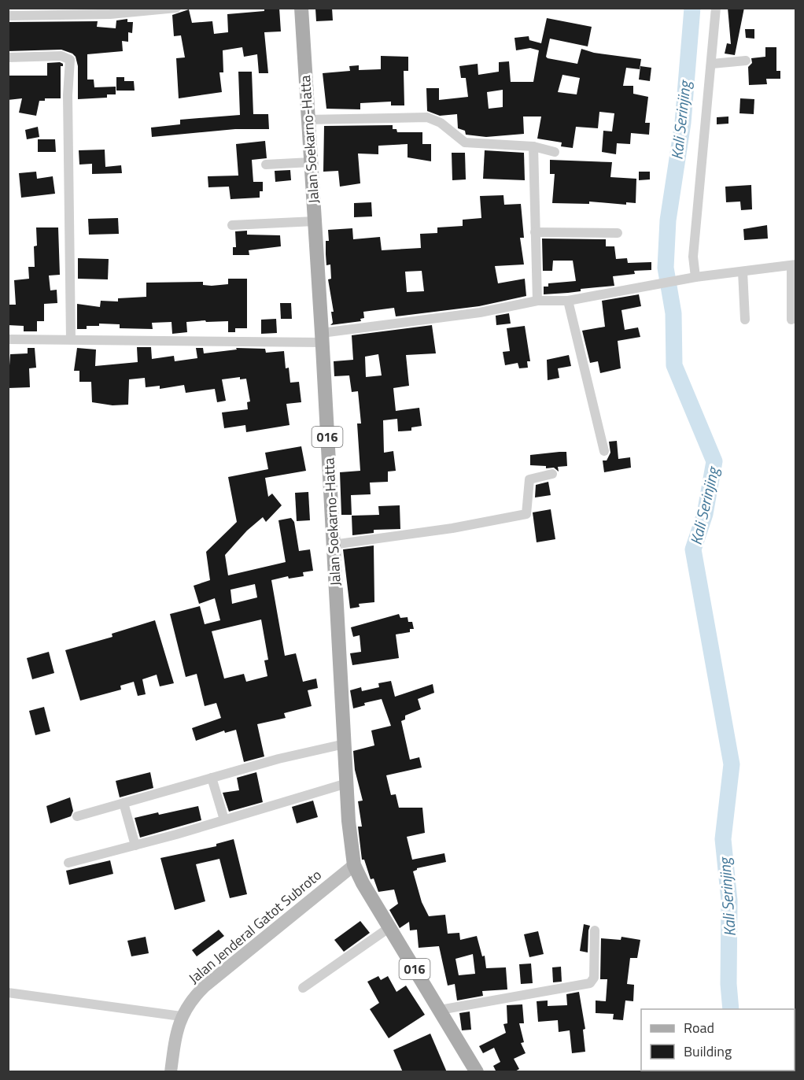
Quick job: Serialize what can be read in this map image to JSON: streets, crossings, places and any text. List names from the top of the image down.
{
  "streets": {
    "main road": ["Jalan Soekarno-Hatta", "016", "Jalan Jenderal Gatot Subroto"]
  },
  "crossings": [
    ["Jalan Soekarno-Hatta", "016"],
    ["Jalan Soekarno-Hatta", "Jalan Jenderal Gatot Subroto"],
    ["016", "Jalan Jenderal Gatot Subroto"]
  ],
  "water": ["Kali Serinjing"],
  "legend": ["Road", "Building"]
}
